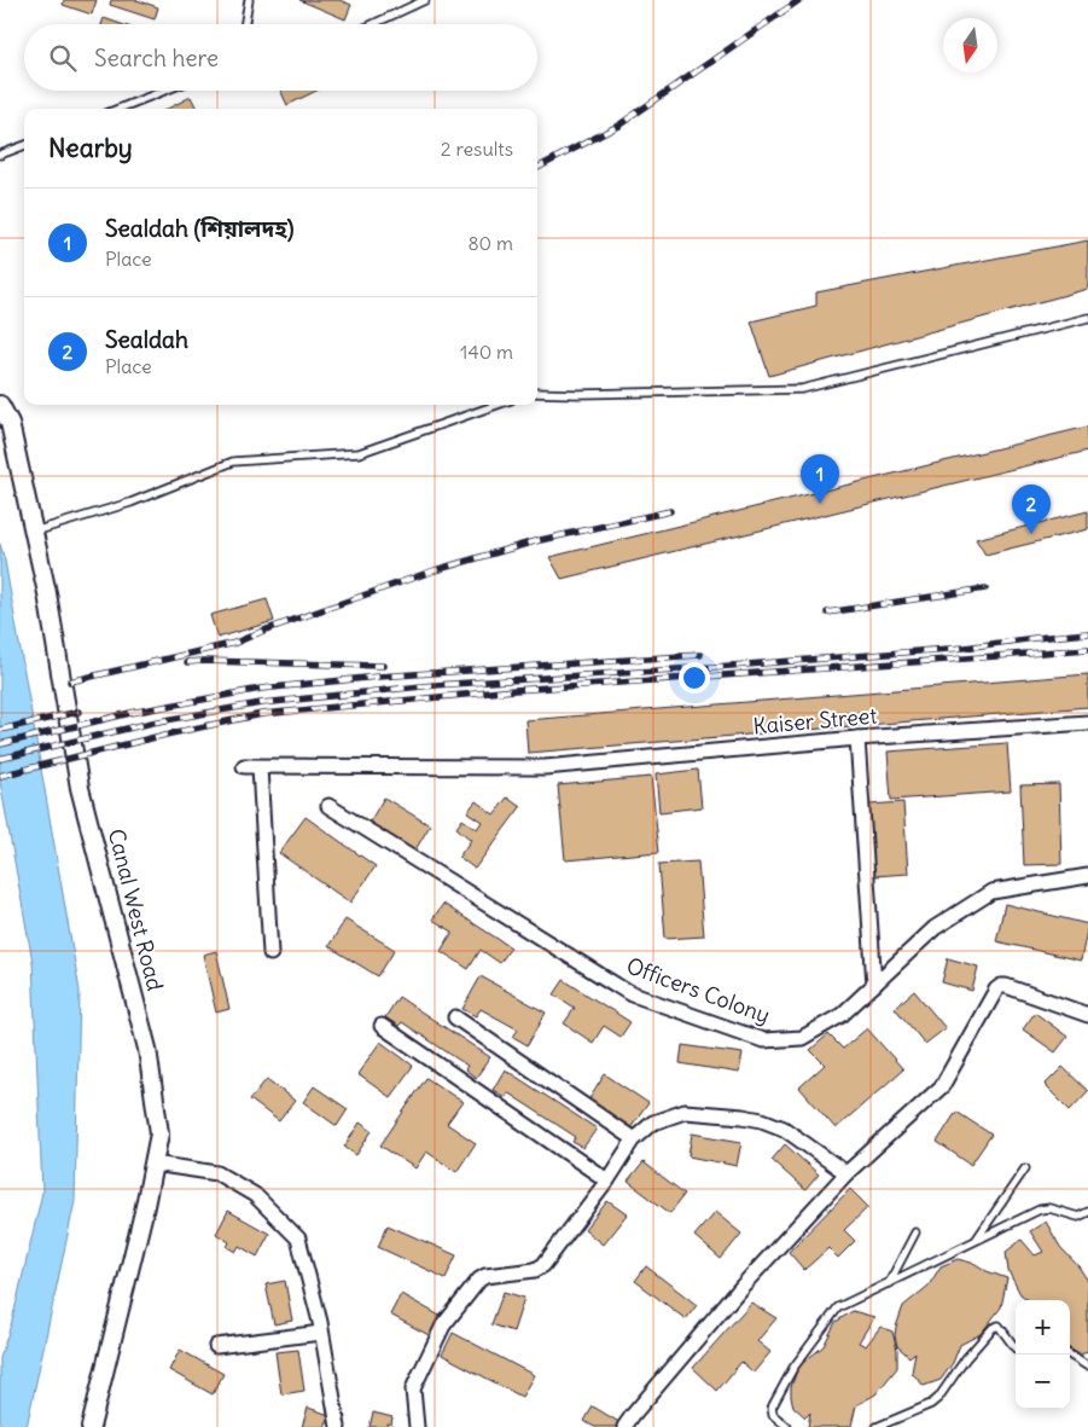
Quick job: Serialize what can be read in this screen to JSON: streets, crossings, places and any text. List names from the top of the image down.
{
  "streets": {
    "street": ["Kaiser Street", "Canal West Road", "Officers Colony"]
  },
  "north": "bottom",
  "page": {
    "search": "Search here",
    "heading": ["Nearby", "2 results"],
    "list": [
      {
        "mark": "1",
        "name": "Sealdah (শিয়ালদহ)",
        "note": "Place",
        "value": "80 m"
      },
      {
        "mark": "2",
        "name": "Sealdah",
        "note": "Place",
        "value": "140 m"
      }
    ],
    "pins": ["1", "2"],
    "map_buttons": ["+", "−"]
  }
}
